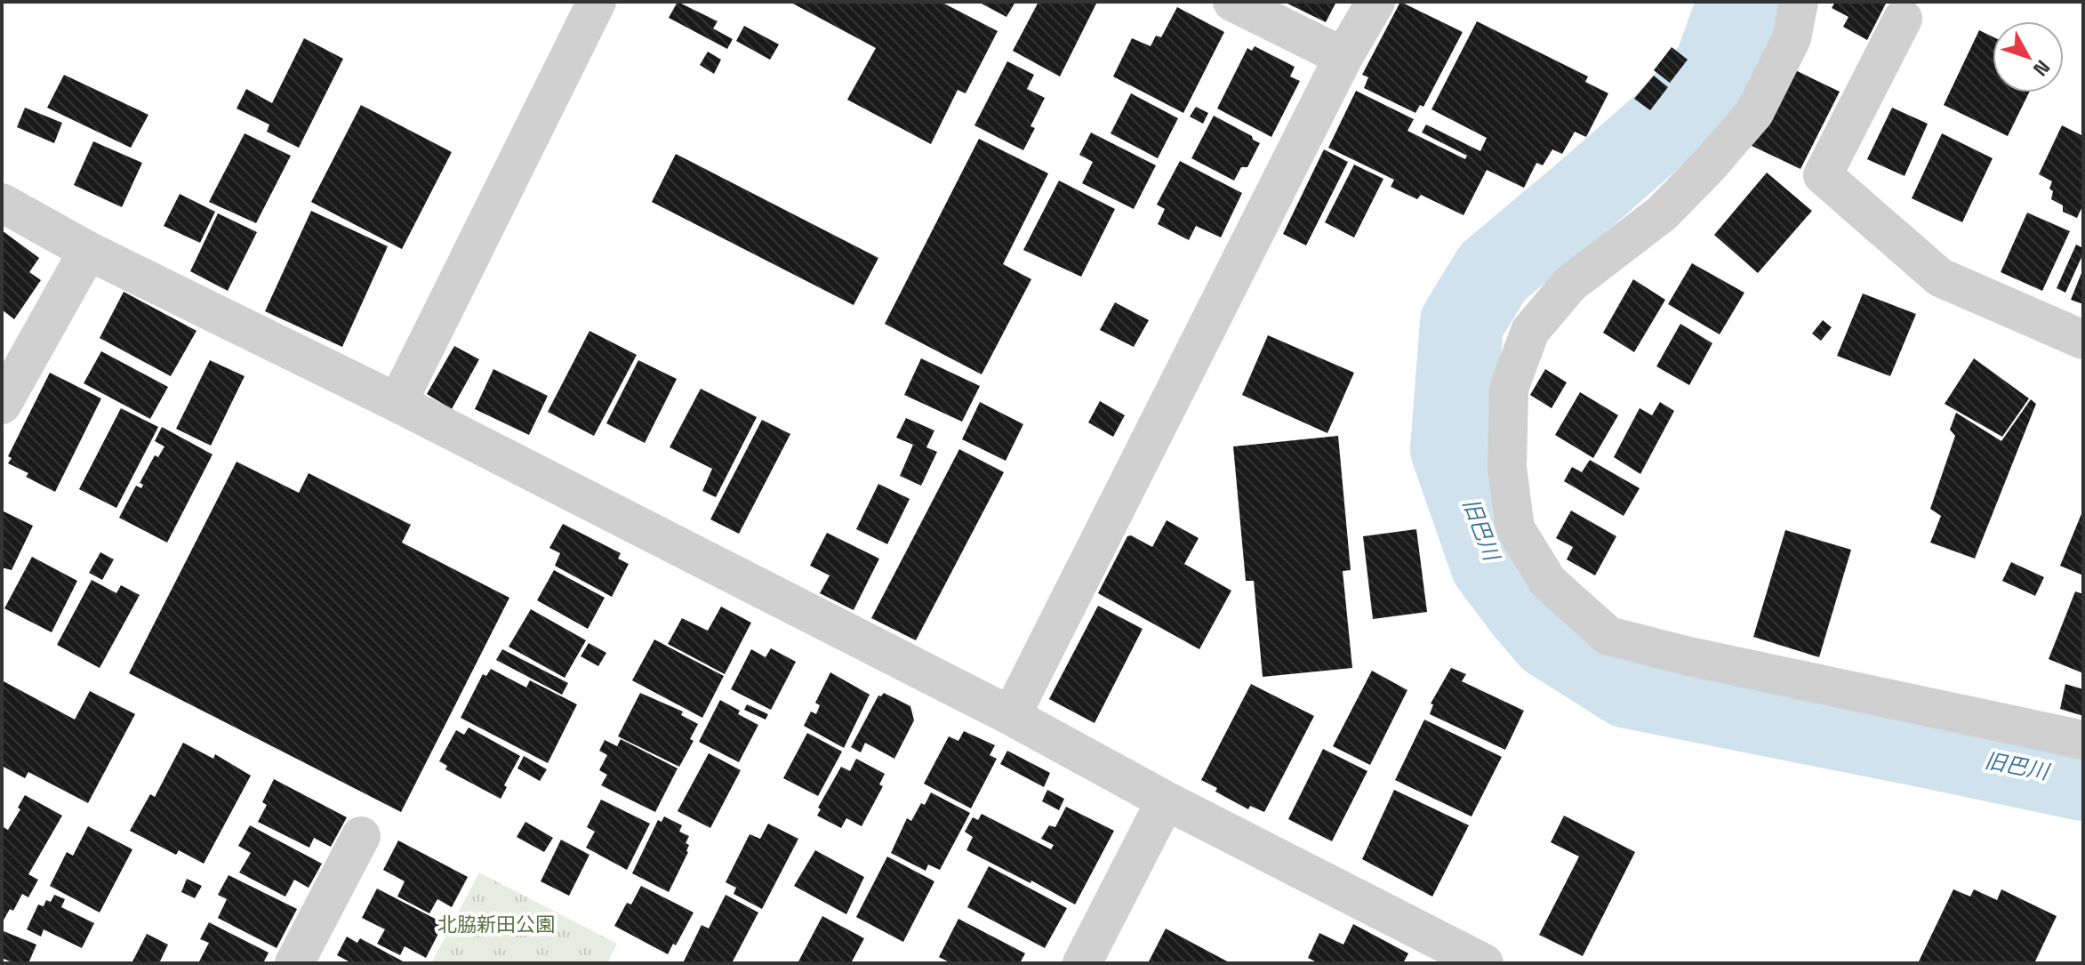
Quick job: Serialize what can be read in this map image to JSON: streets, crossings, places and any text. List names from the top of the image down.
{
  "water": ["旧巴川"],
  "parks": ["北脇新田公園"],
  "north": "bottom right"
}
